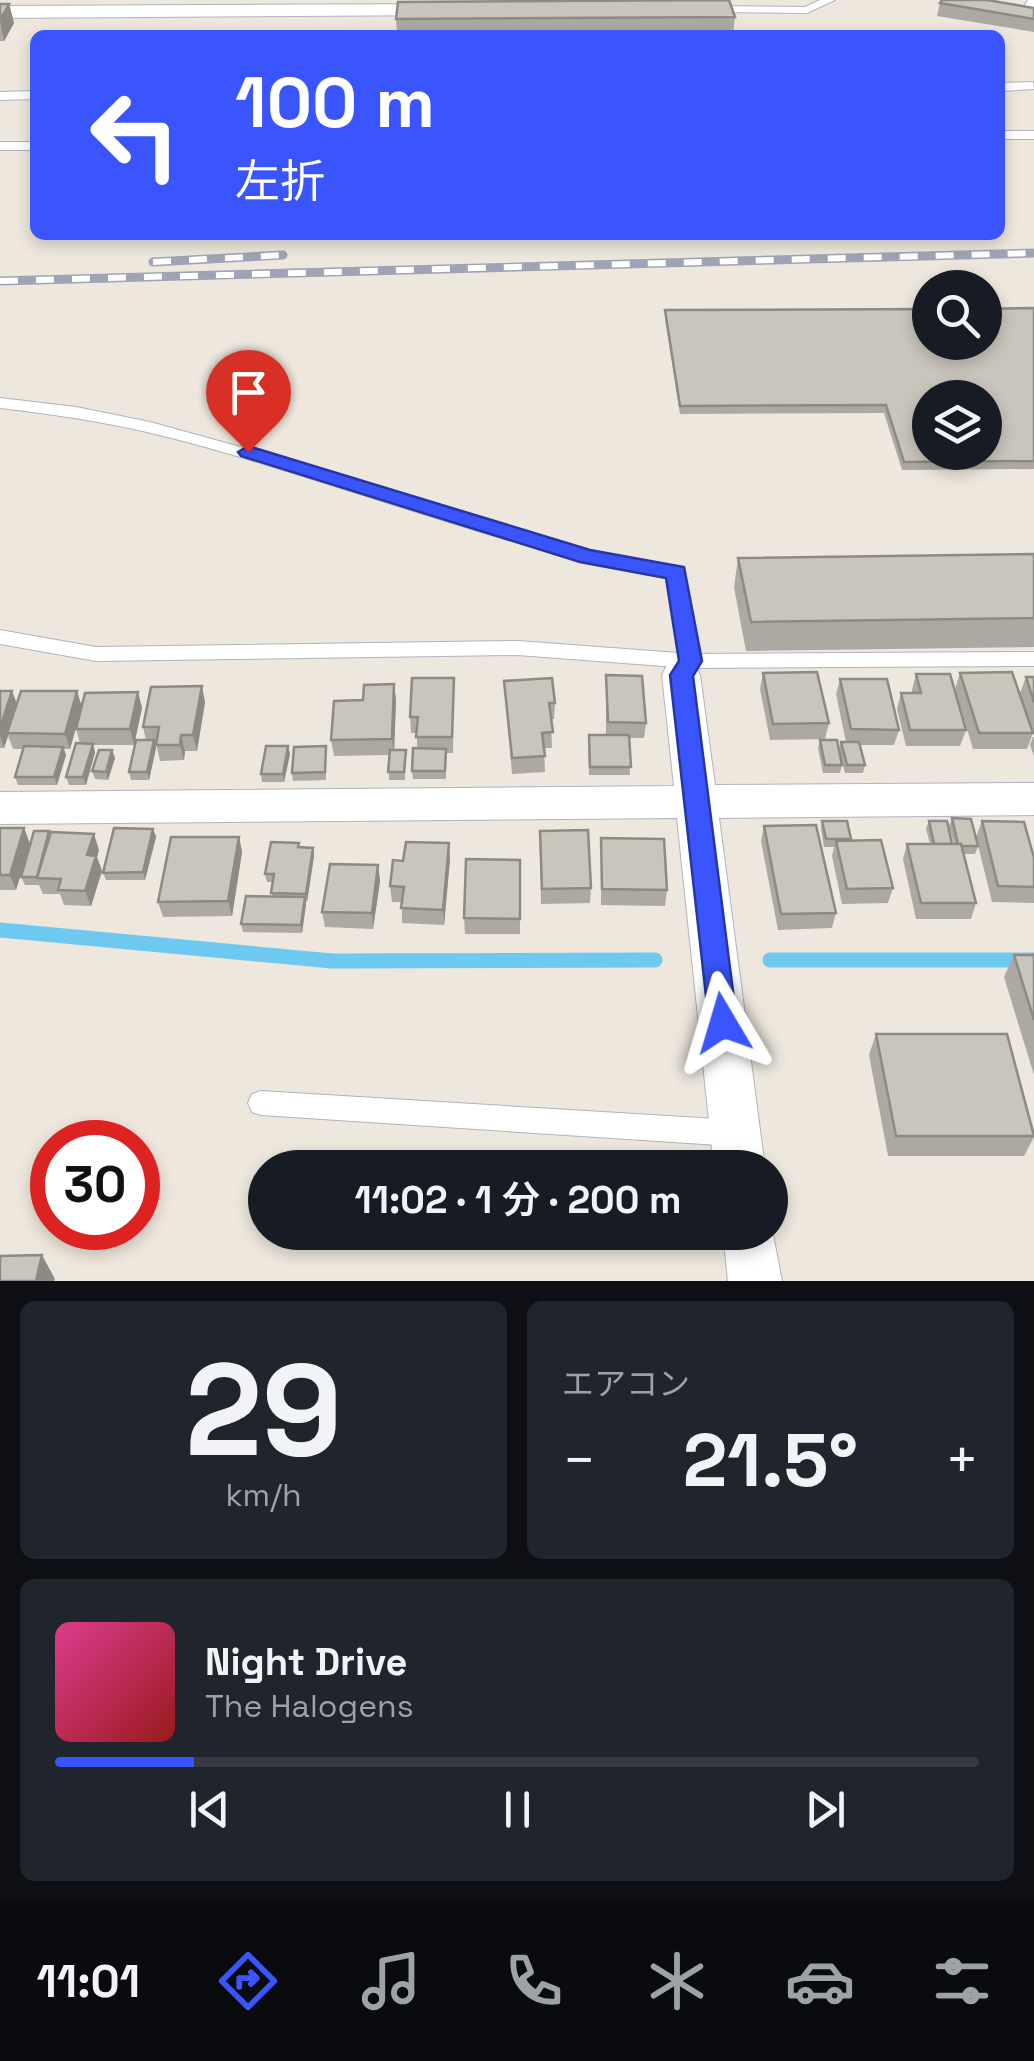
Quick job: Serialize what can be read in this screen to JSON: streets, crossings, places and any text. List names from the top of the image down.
{
  "page": {
    "turn": ["100 m", "左折"],
    "limit": "30",
    "trip": "11:02 · 1 分 · 200 m",
    "tile": [
      ["29", "km/h"],
      "エアコン"
    ],
    "heat": ["−", "21.5°", "+"],
    "song": ["Night Drive", "The Halogens"],
    "tabs": "11:01"
  }
}
